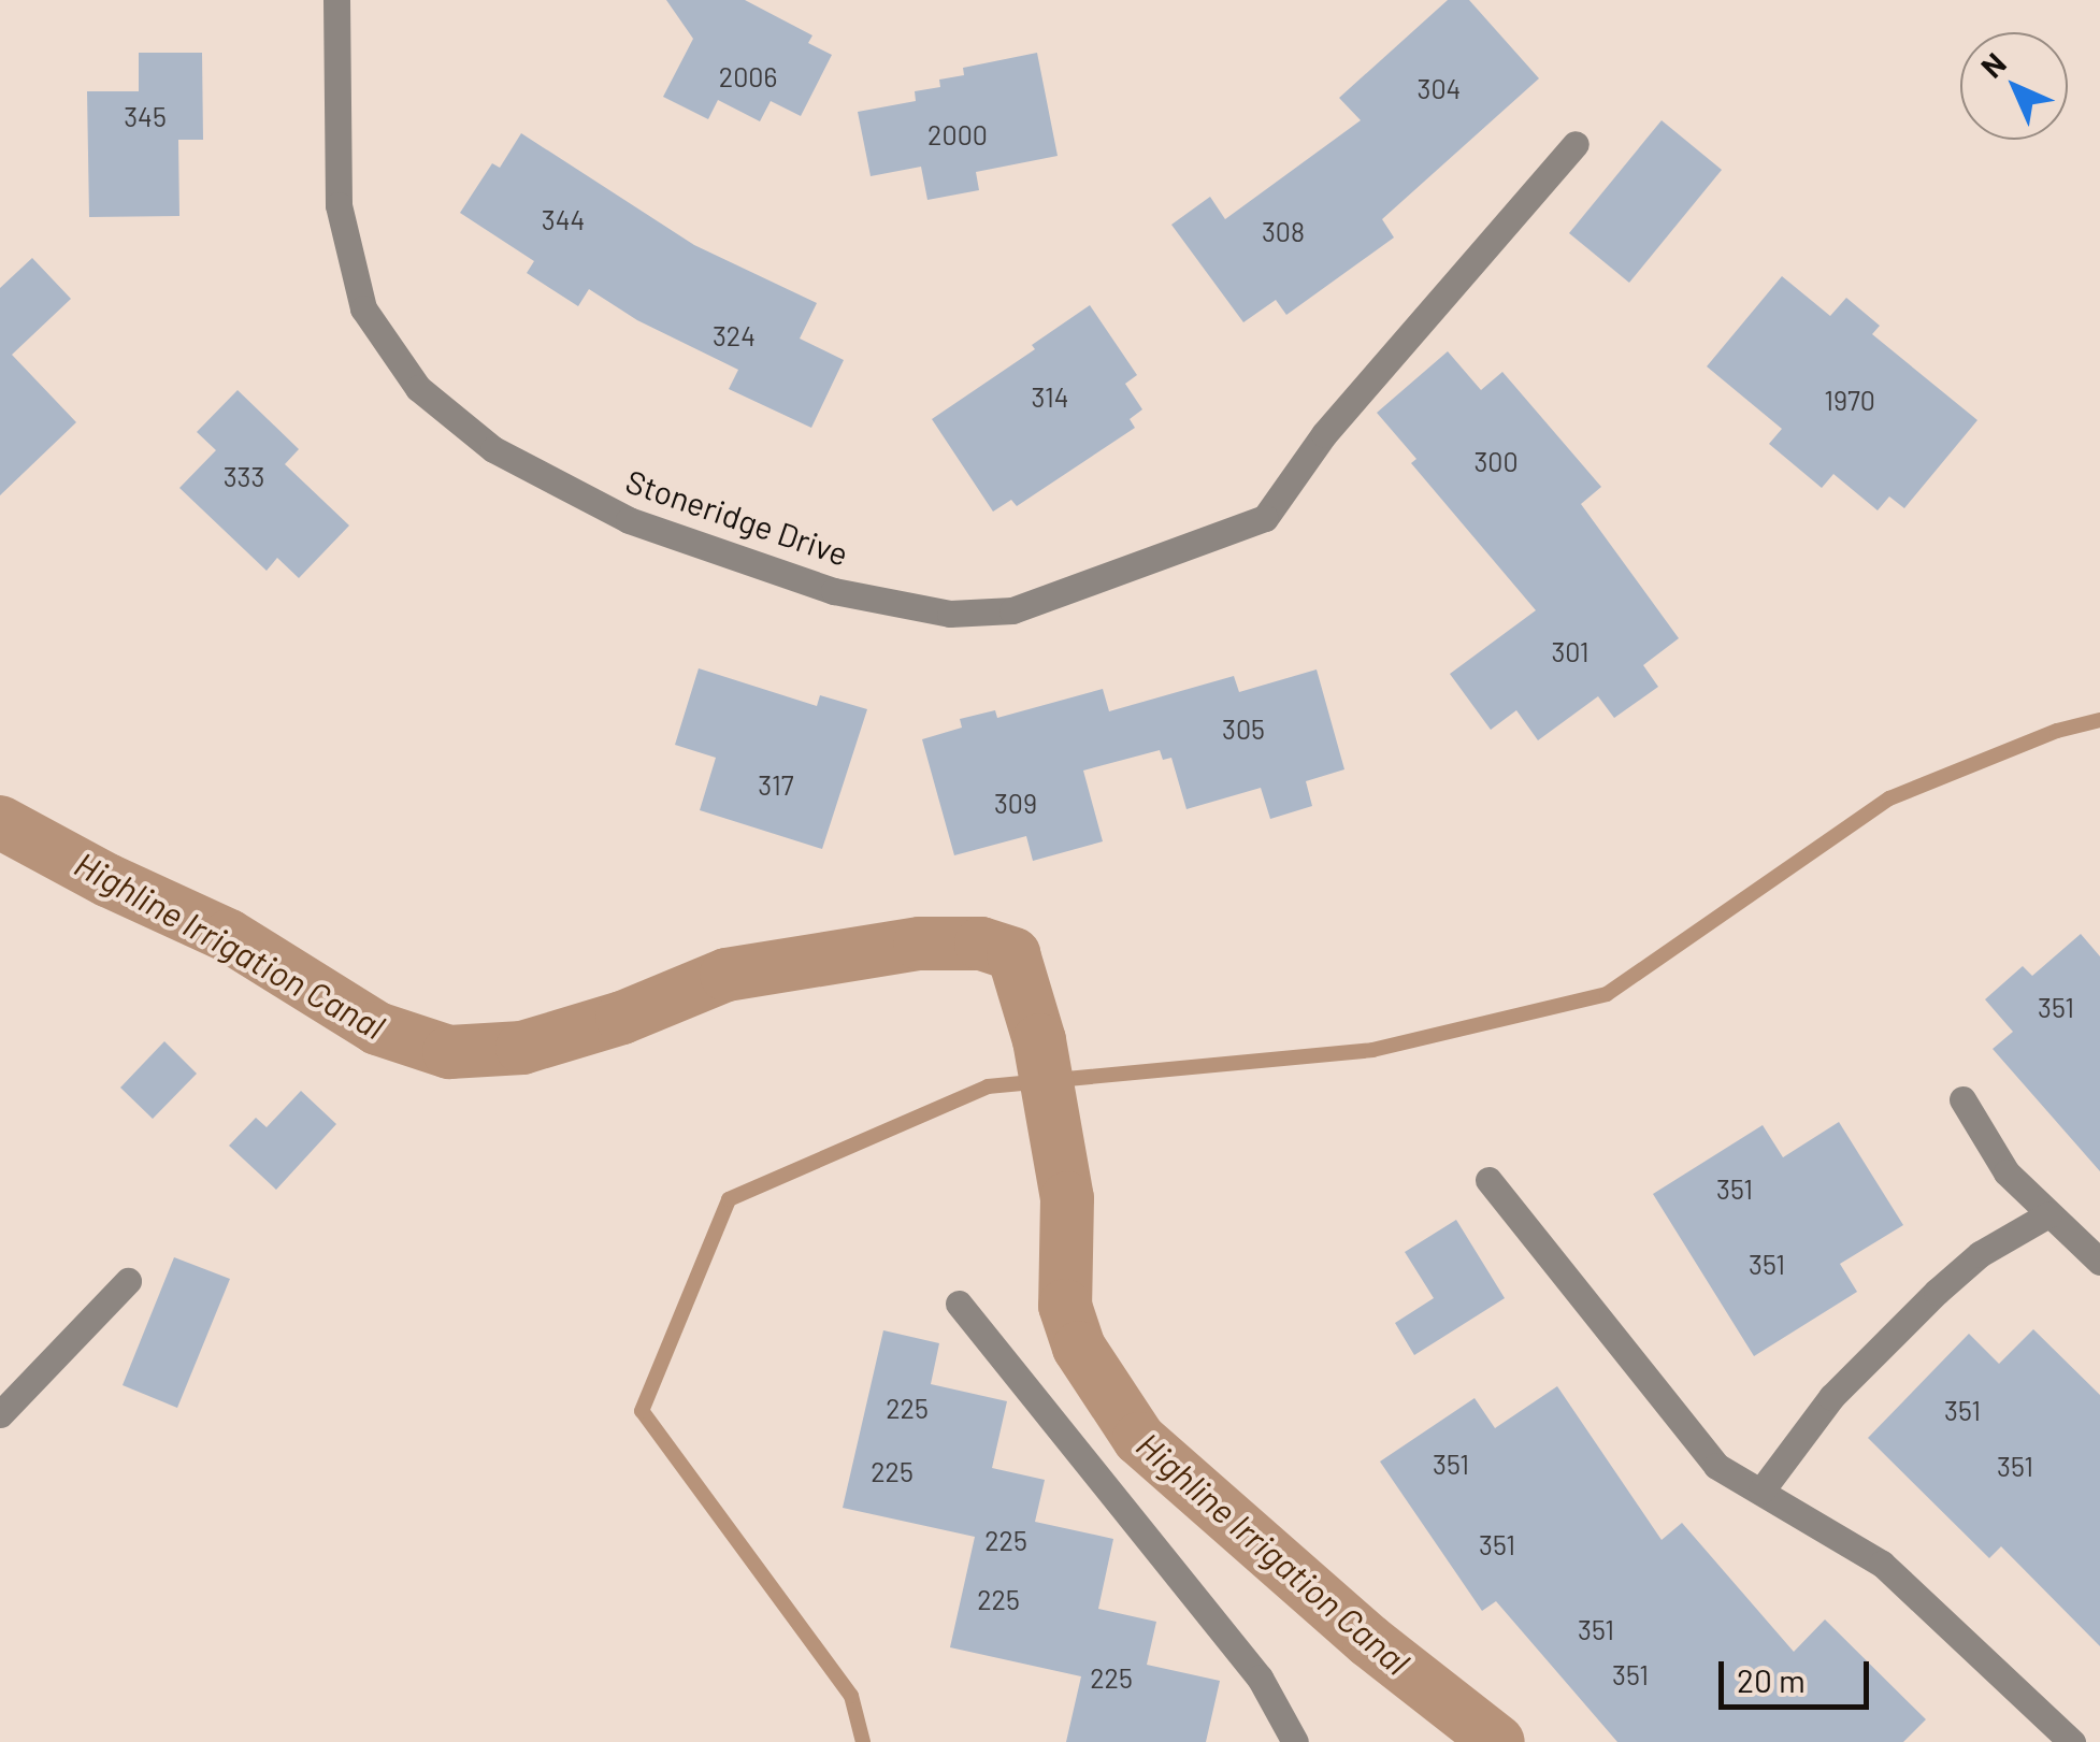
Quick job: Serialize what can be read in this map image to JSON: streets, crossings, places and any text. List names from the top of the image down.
{
  "streets": {
    "street": ["Stoneridge Drive"]
  },
  "water": ["Highline Irrigation Canal"],
  "house_numbers": [
    "2006",
    "304",
    "345",
    "2000",
    "344",
    "308",
    "324",
    "314",
    "1970",
    "300",
    "333",
    "301",
    "305",
    "317",
    "309",
    "351",
    "351",
    "351",
    "225",
    "351",
    "351",
    "351",
    "225",
    "225",
    "351",
    "225",
    "351",
    "351",
    "225"
  ],
  "scale_bar": "20 m",
  "north": "top left"
}
